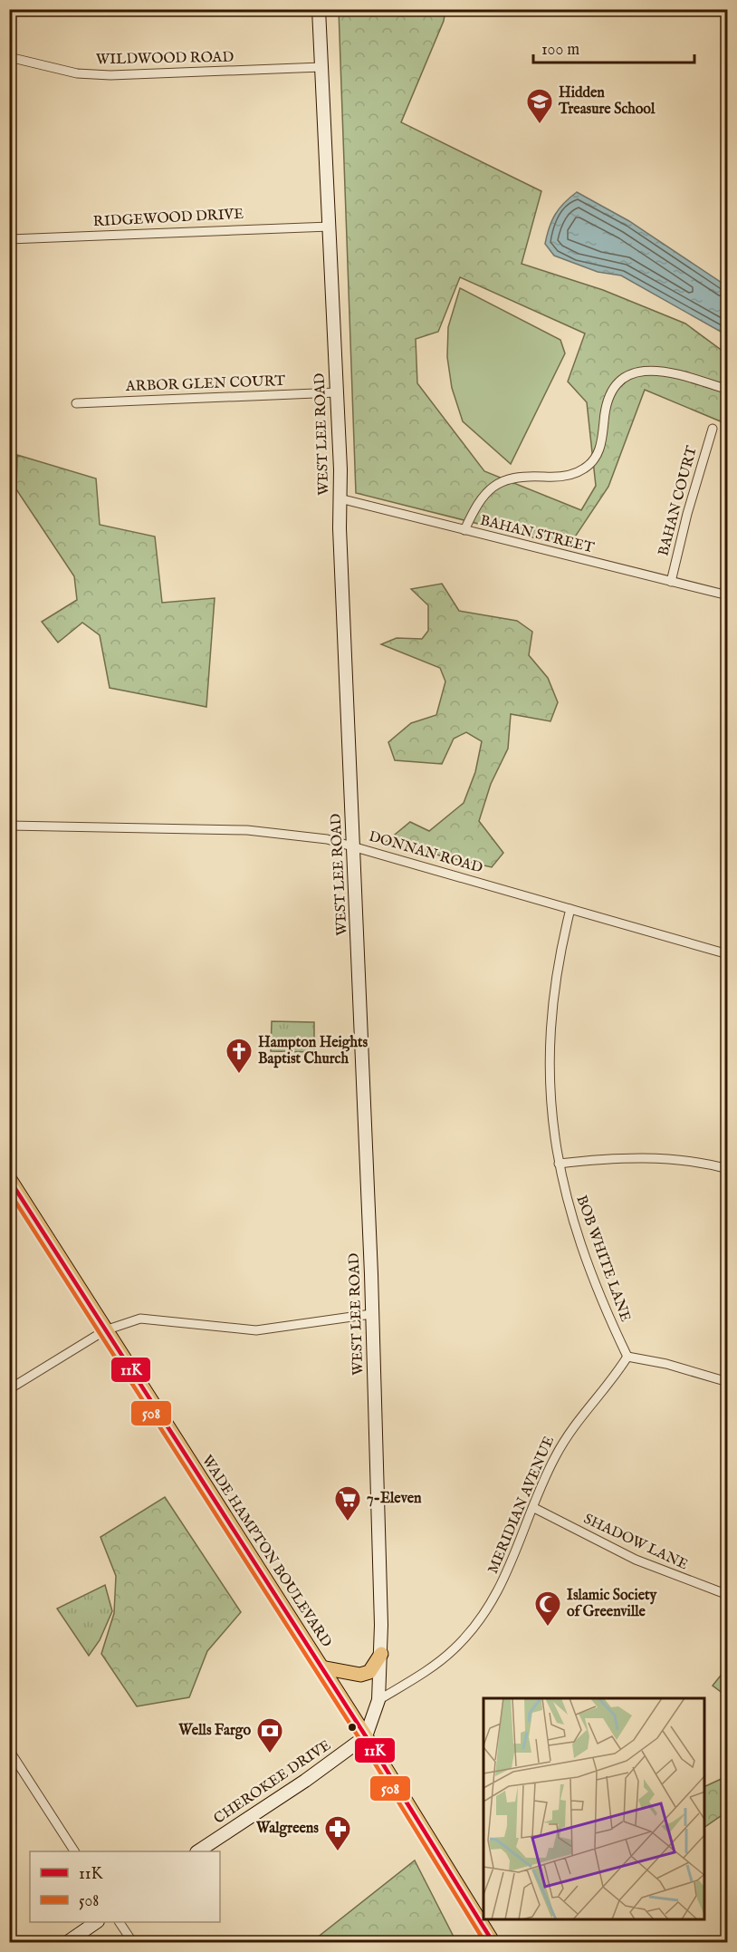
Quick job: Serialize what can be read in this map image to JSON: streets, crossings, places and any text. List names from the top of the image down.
{
  "streets": {
    "main road": ["WADE HAMPTON BOULEVARD"],
    "street": [
      "WILDWOOD ROAD",
      "RIDGEWOOD DRIVE",
      "ARBOR GLEN COURT",
      "WEST LEE ROAD",
      "BAHAN COURT",
      "BAHAN STREET",
      "DONNAN ROAD",
      "BOB WHITE LANE",
      "MERIDIAN AVENUE",
      "SHADOW LANE",
      "CHEROKEE DRIVE"
    ]
  },
  "crossings": [
    ["WILDWOOD ROAD", "WEST LEE ROAD"],
    ["RIDGEWOOD DRIVE", "WEST LEE ROAD"],
    ["ARBOR GLEN COURT", "WEST LEE ROAD"],
    ["WEST LEE ROAD", "BAHAN STREET"],
    ["WEST LEE ROAD", "DONNAN ROAD"],
    ["WEST LEE ROAD", "MERIDIAN AVENUE"],
    ["WEST LEE ROAD", "WADE HAMPTON BOULEVARD"],
    ["WEST LEE ROAD", "CHEROKEE DRIVE"],
    ["BAHAN COURT", "BAHAN STREET"],
    ["DONNAN ROAD", "BOB WHITE LANE"],
    ["BOB WHITE LANE", "MERIDIAN AVENUE"],
    ["MERIDIAN AVENUE", "SHADOW LANE"],
    ["WADE HAMPTON BOULEVARD", "CHEROKEE DRIVE"]
  ],
  "places": {
    "school or university": ["Hidden Treasure School"],
    "church": ["Hampton Heights Baptist Church"],
    "supermarket": ["7-Eleven"],
    "mosque": ["Islamic Society of Greenville"],
    "bank": ["Wells Fargo"],
    "pharmacy": ["Walgreens"]
  },
  "lines": ["transit line 11K", "transit line 508"],
  "legend": ["11K", "508"],
  "scale_bar": "100 m"
}
